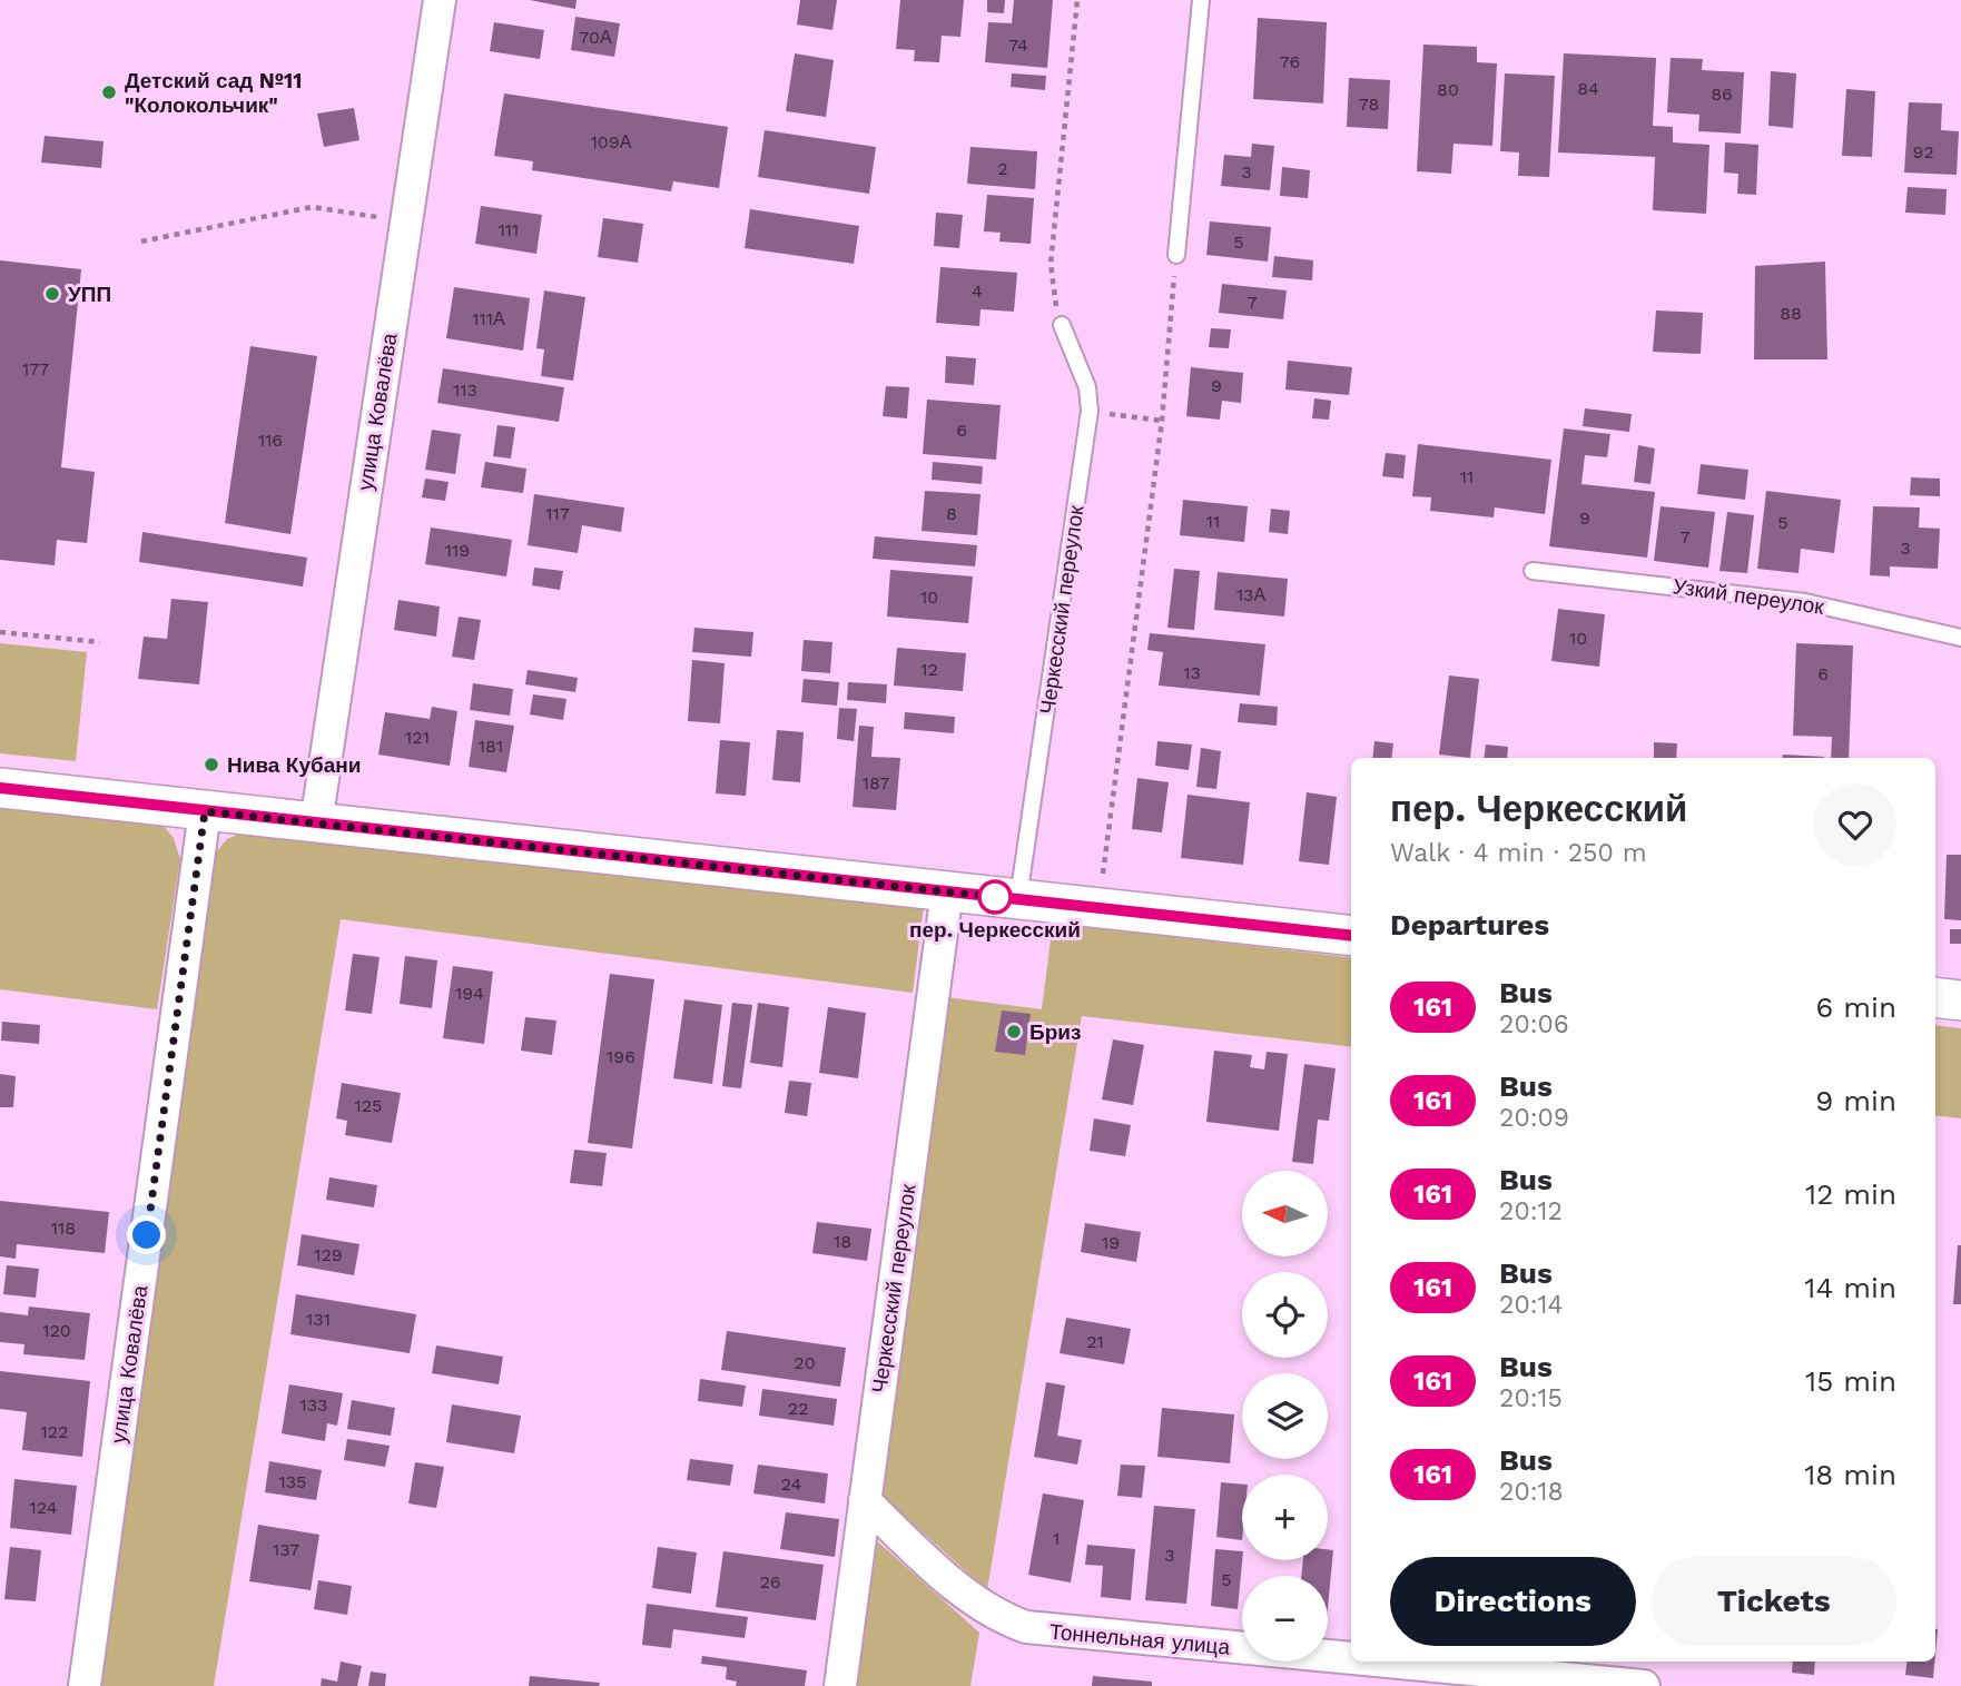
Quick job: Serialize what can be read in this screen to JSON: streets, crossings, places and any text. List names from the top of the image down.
{
  "streets": {
    "street": ["улица Ковалёва", "Черкесский переулок", "Тоннельная улица"],
    "lane": ["Узкий переулок"]
  },
  "crossings": [
    ["Черкесский переулок", "Тоннельная улица"]
  ],
  "places": [
    "Детский сад №11 \"Колокольчик\"",
    "УПП",
    "Нива Кубани",
    "пер. Черкесский",
    "Бриз"
  ],
  "lines": ["bus line 161"],
  "house_numbers": [
    "70А",
    "74",
    "76",
    "84",
    "80",
    "86",
    "78",
    "109А",
    "92",
    "2",
    "3",
    "111",
    "5",
    "4",
    "7",
    "88",
    "111А",
    "177",
    "9",
    "113",
    "6",
    "116",
    "11",
    "117",
    "8",
    "9",
    "11",
    "5",
    "7",
    "3",
    "119",
    "13А",
    "10",
    "10",
    "12",
    "13",
    "6",
    "121",
    "181",
    "187",
    "194",
    "196",
    "125",
    "118",
    "18",
    "19",
    "129",
    "131",
    "120",
    "21",
    "20",
    "133",
    "22",
    "122",
    "135",
    "24",
    "124",
    "1",
    "137",
    "3",
    "5",
    "26"
  ],
  "north": "left",
  "page": {
    "heading": [
      ["пер. Черкесский", "Walk · 4 min · 250 m"],
      "Departures"
    ],
    "list": [
      {
        "mark": "161",
        "name": "Bus",
        "note": "20:06",
        "value": "6 min"
      },
      {
        "mark": "161",
        "name": "Bus",
        "note": "20:09",
        "value": "9 min"
      },
      {
        "mark": "161",
        "name": "Bus",
        "note": "20:12",
        "value": "12 min"
      },
      {
        "mark": "161",
        "name": "Bus",
        "note": "20:14",
        "value": "14 min"
      },
      {
        "mark": "161",
        "name": "Bus",
        "note": "20:15",
        "value": "15 min"
      },
      {
        "mark": "161",
        "name": "Bus",
        "note": "20:18",
        "value": "18 min"
      }
    ],
    "map_buttons": ["+", "−"],
    "buttons": ["Directions", "Tickets"]
  }
}
